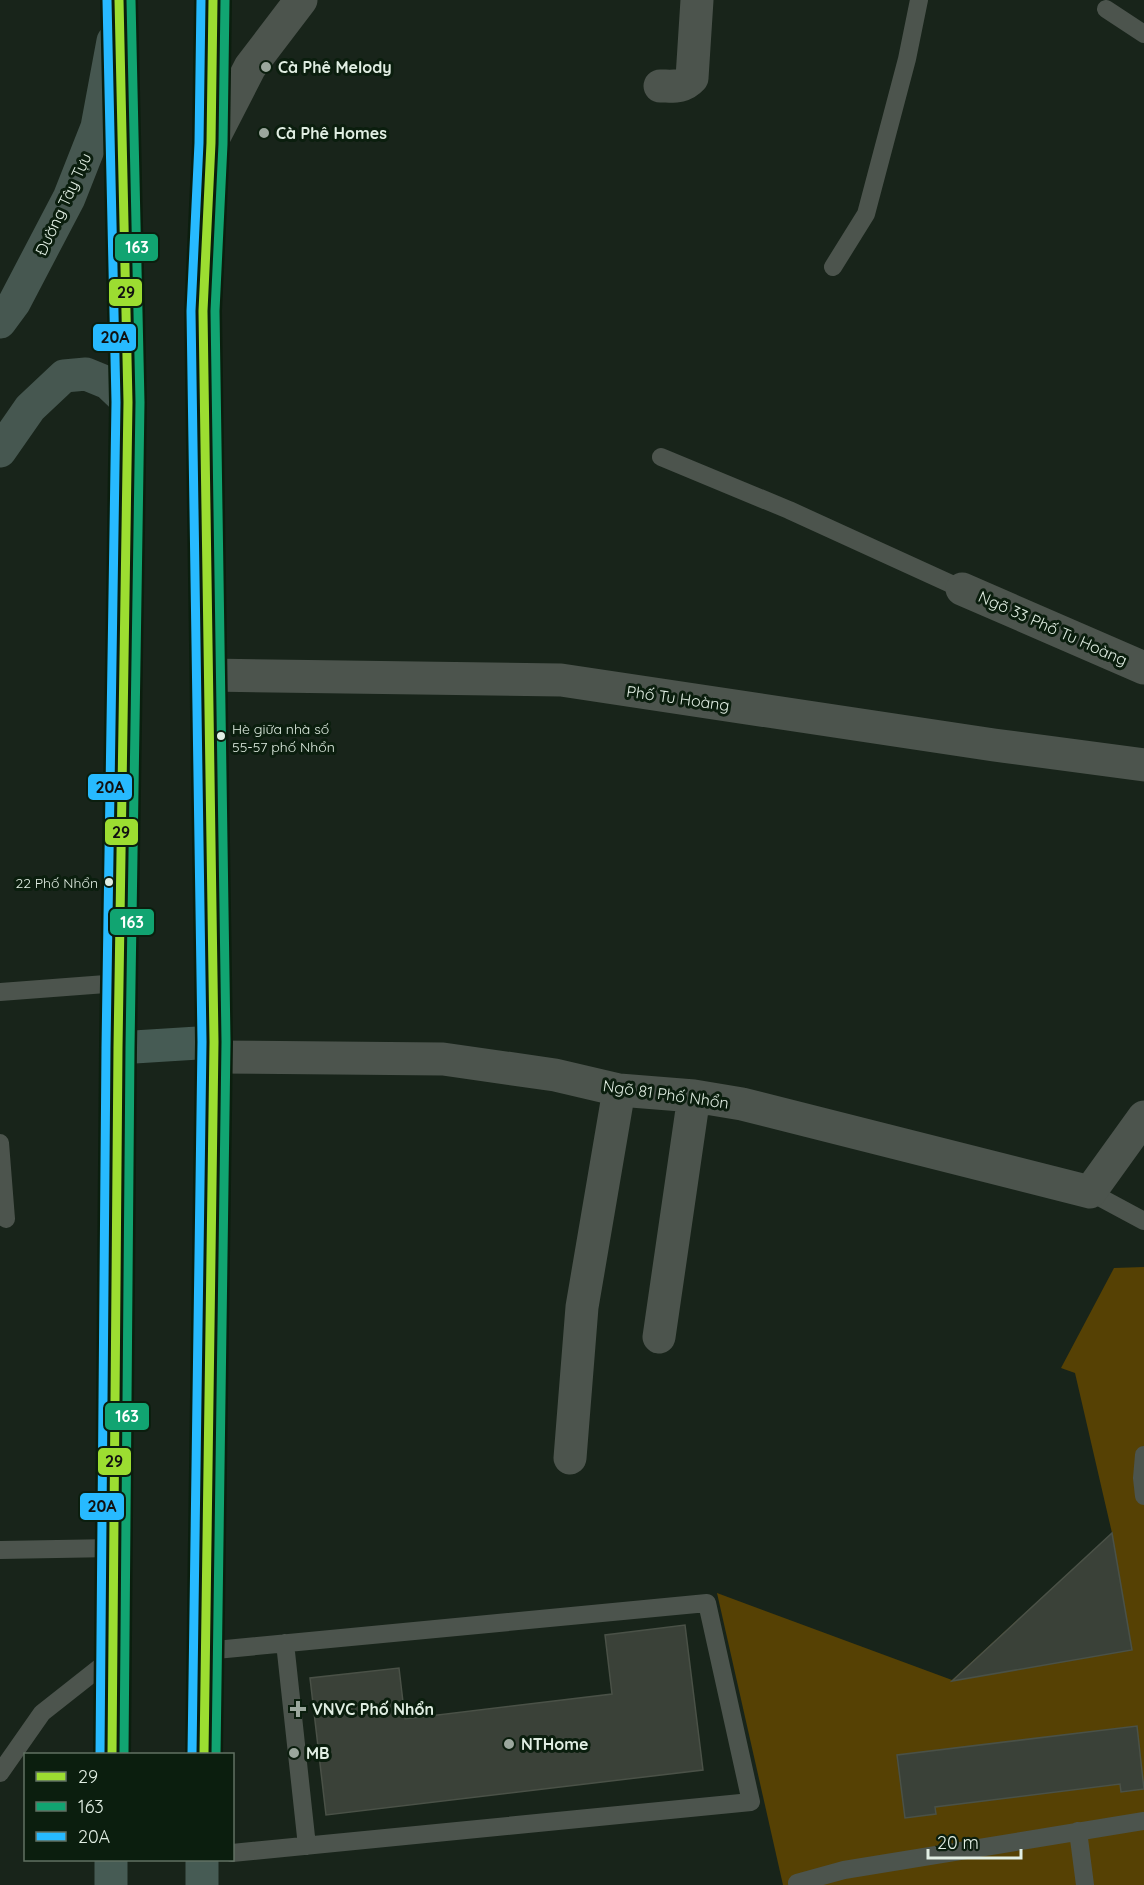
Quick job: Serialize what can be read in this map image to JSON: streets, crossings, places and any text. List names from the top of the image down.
{
  "streets": {
    "main road": ["Đường Tây Tựu"],
    "street": ["Ngõ 33 Phố Tu Hoàng", "Phố Tu Hoàng", "Ngõ 81 Phố Nhổn"]
  },
  "places": {
    "other": [
      "Cà Phê Melody",
      "Cà Phê Homes",
      "Hè giữa nhà số 55-57 phố Nhổn",
      "22 Phố Nhổn",
      "NTHome",
      "MB"
    ],
    "health": ["VNVC Phố Nhổn"]
  },
  "lines": ["transit line 29", "transit line 163", "transit line 20A"],
  "legend": ["29", "163", "20A"],
  "scale_bar": "20 m"
}
